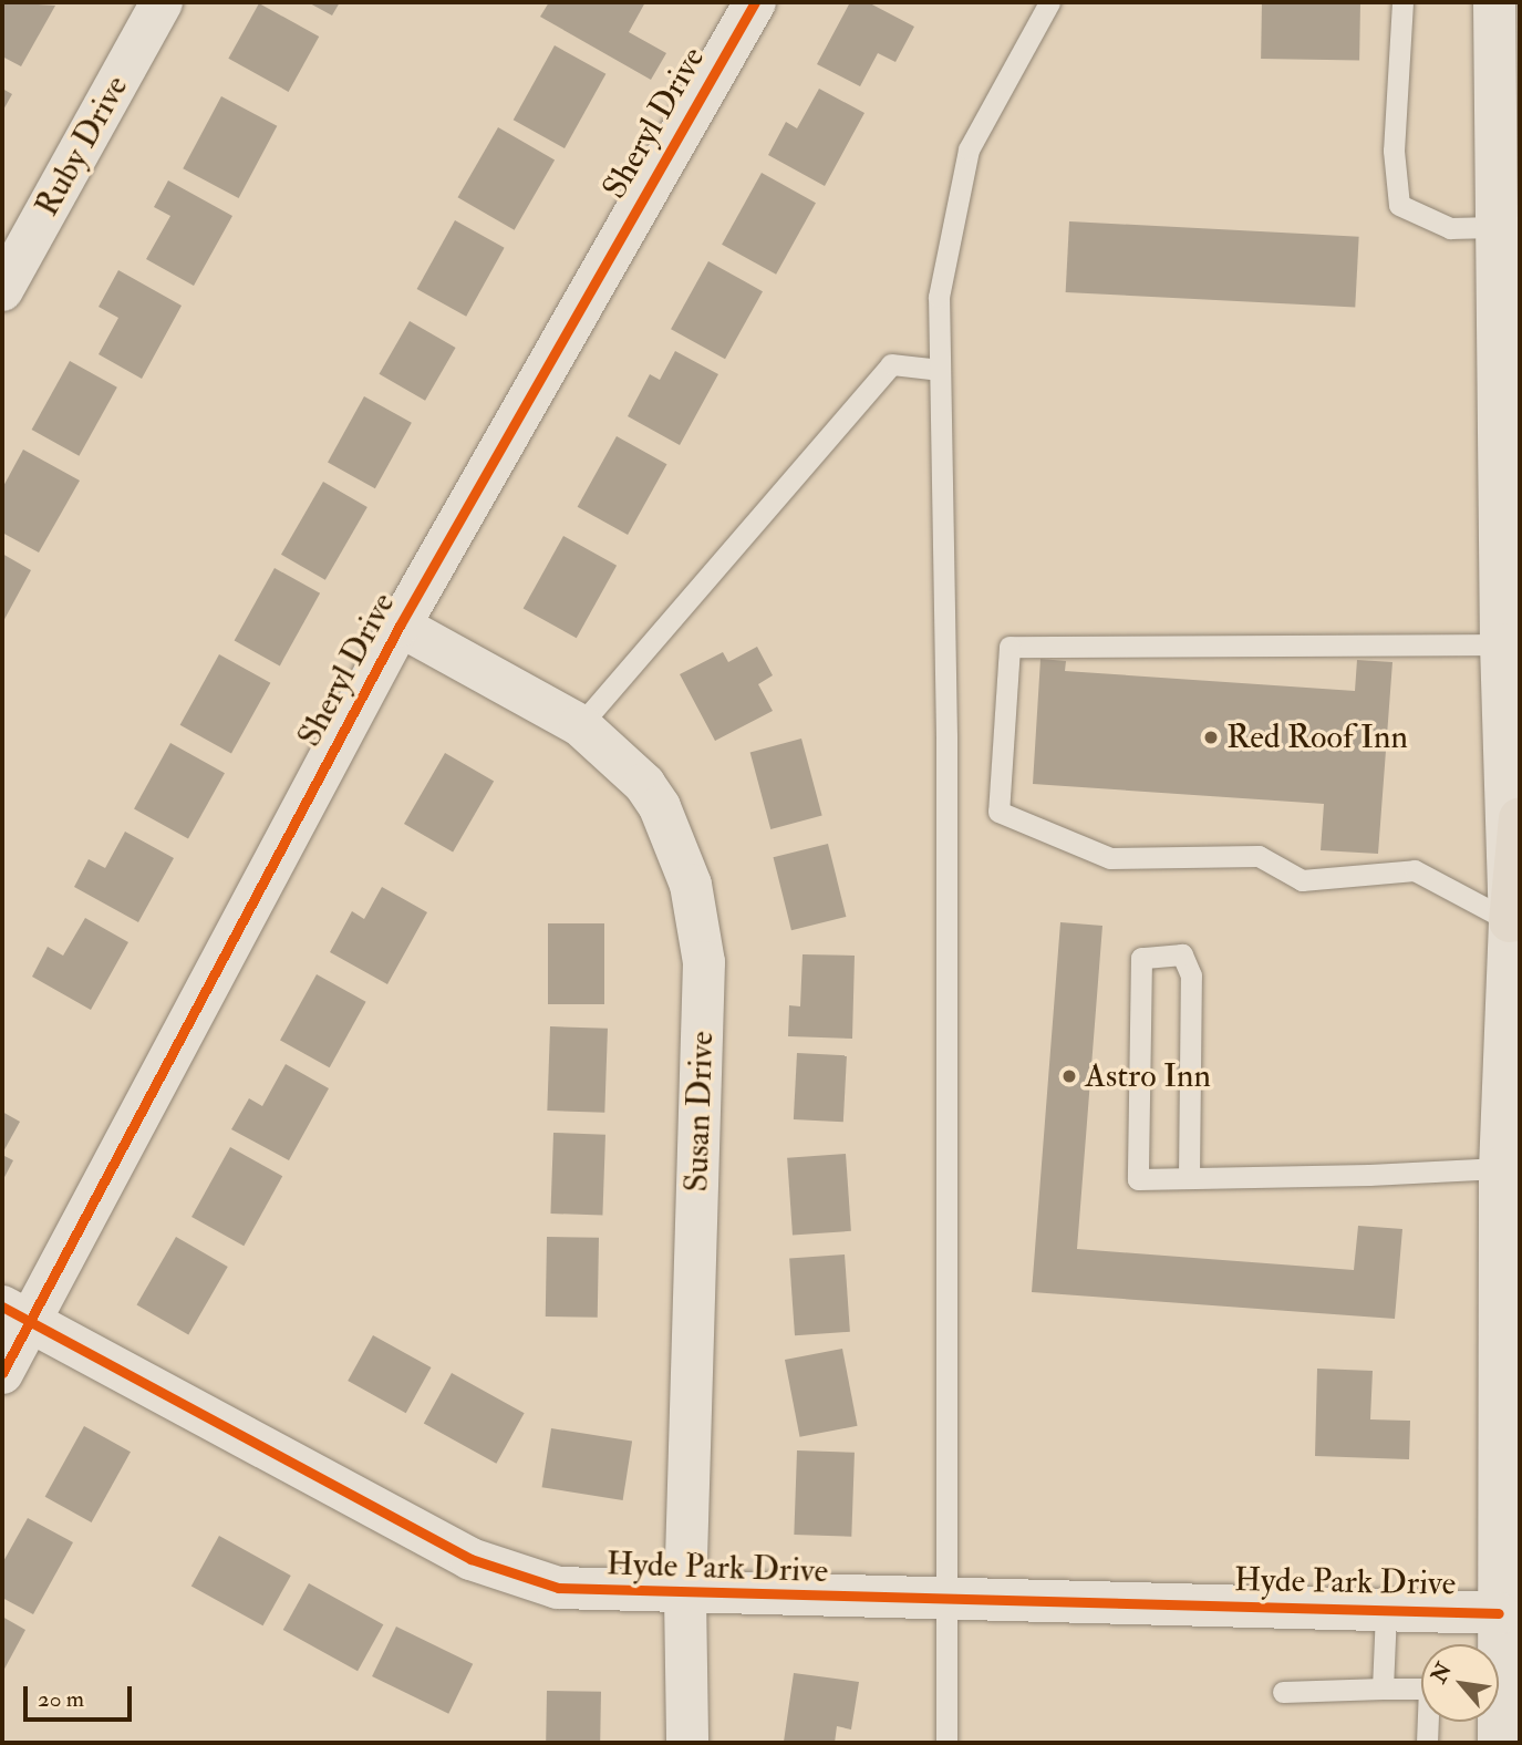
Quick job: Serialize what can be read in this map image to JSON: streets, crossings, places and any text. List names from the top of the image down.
{
  "streets": {
    "street": [
      "Sheryl Drive",
      "Ruby Drive",
      "Susan Drive",
      "Hyde Park Drive"
    ]
  },
  "crossings": [
    ["Sheryl Drive", "Susan Drive"],
    ["Sheryl Drive", "Hyde Park Drive"],
    ["Susan Drive", "Hyde Park Drive"]
  ],
  "places": ["Red Roof Inn", "Astro Inn"],
  "scale_bar": "20 m",
  "north": "top left"
}
